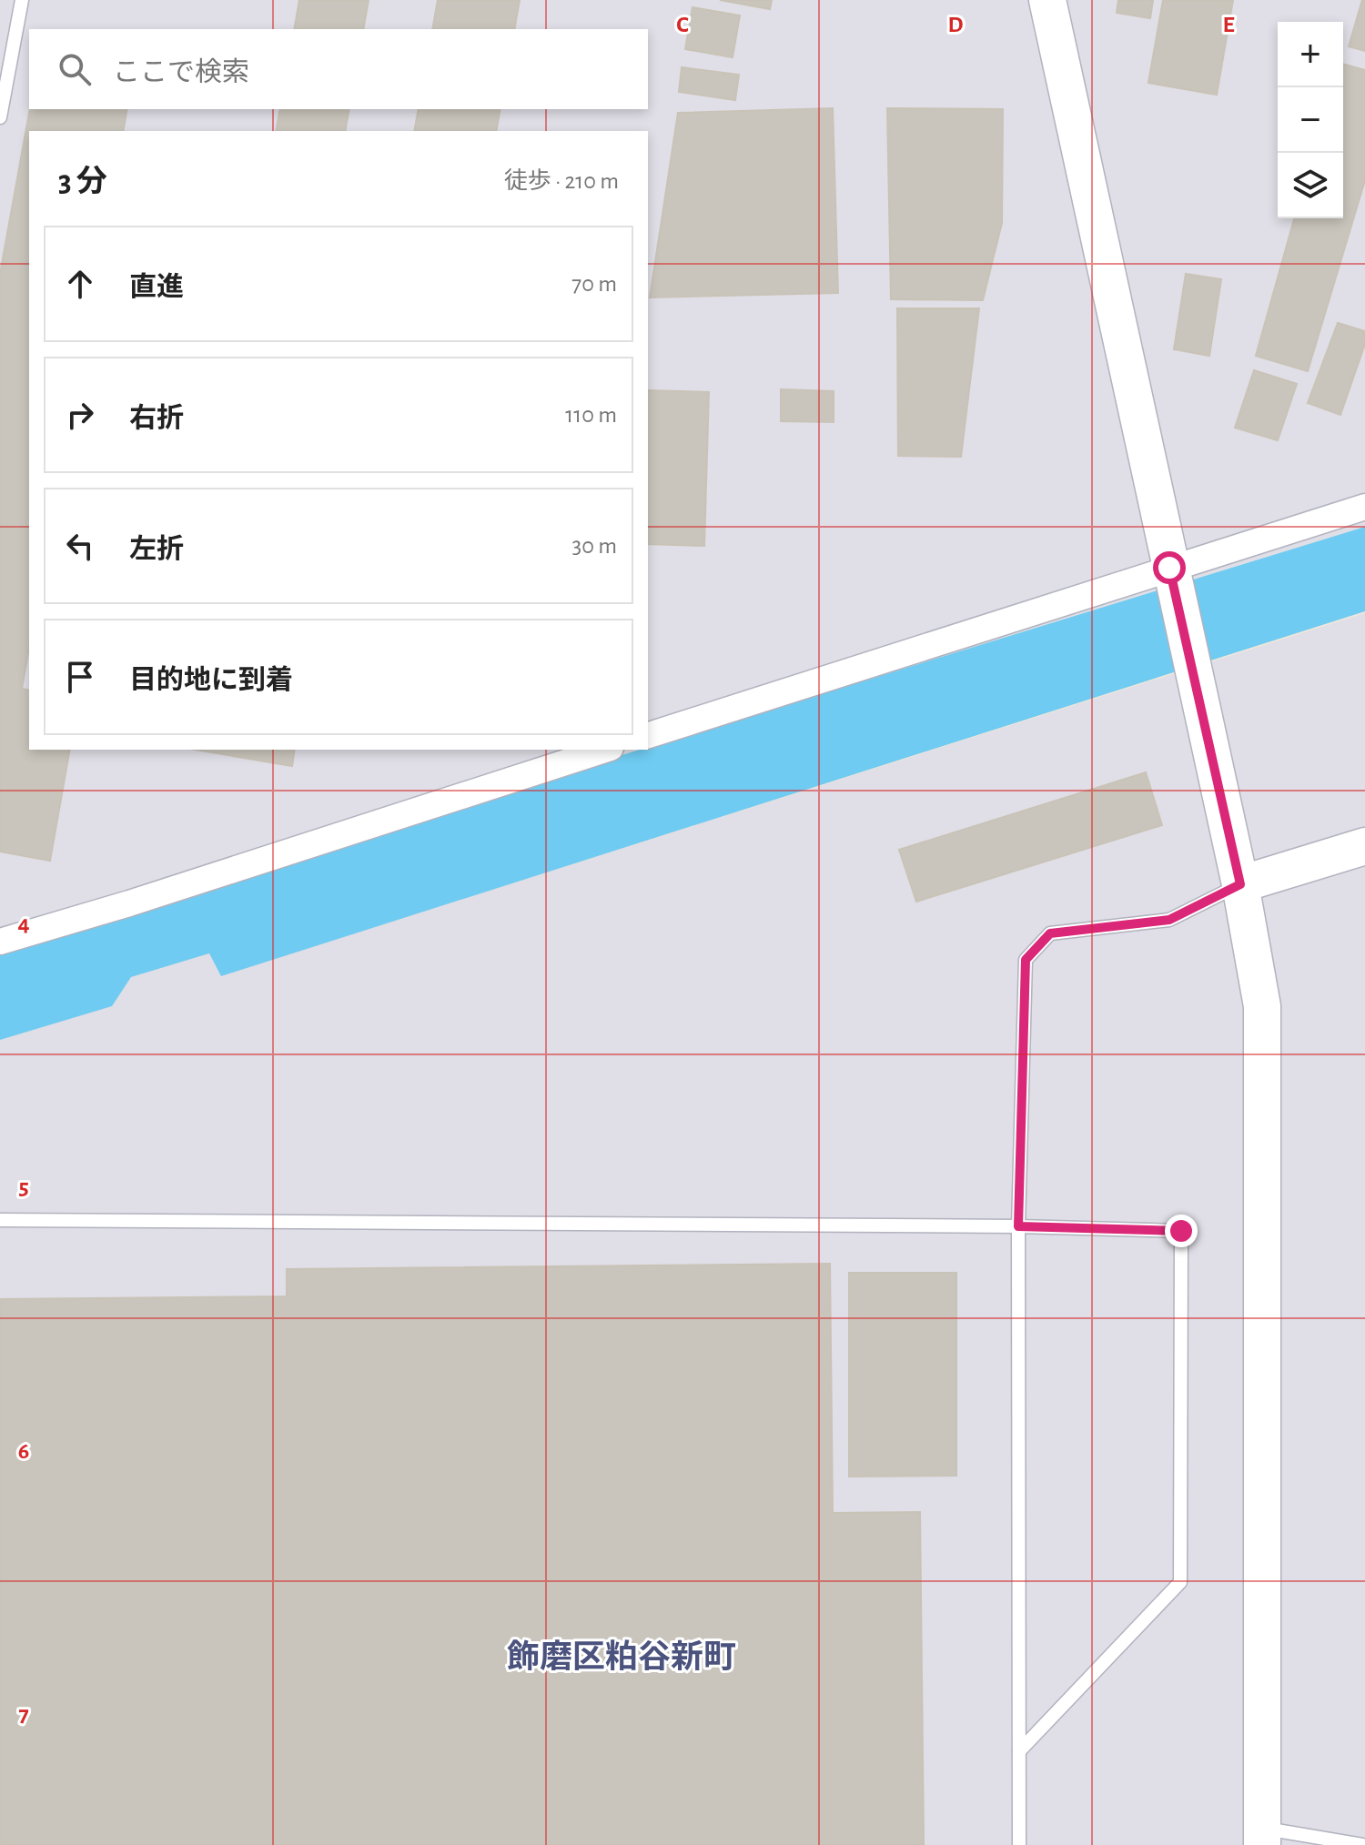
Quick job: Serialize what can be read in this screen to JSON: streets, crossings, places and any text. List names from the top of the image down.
{
  "districts": ["飾磨区粕谷新町"],
  "page": {
    "map_buttons": ["+", "−"],
    "search": "ここで検索",
    "heading": ["3 分", "徒歩 · 210 m"],
    "list": [
      ["直進", "70 m"],
      ["右折", "110 m"],
      ["左折", "30 m"],
      "目的地に到着"
    ]
  },
  "grid": {
    "columns": ["C", "D", "E"],
    "rows": [
      "4",
      "5",
      "6",
      "7"
    ]
  }
}
